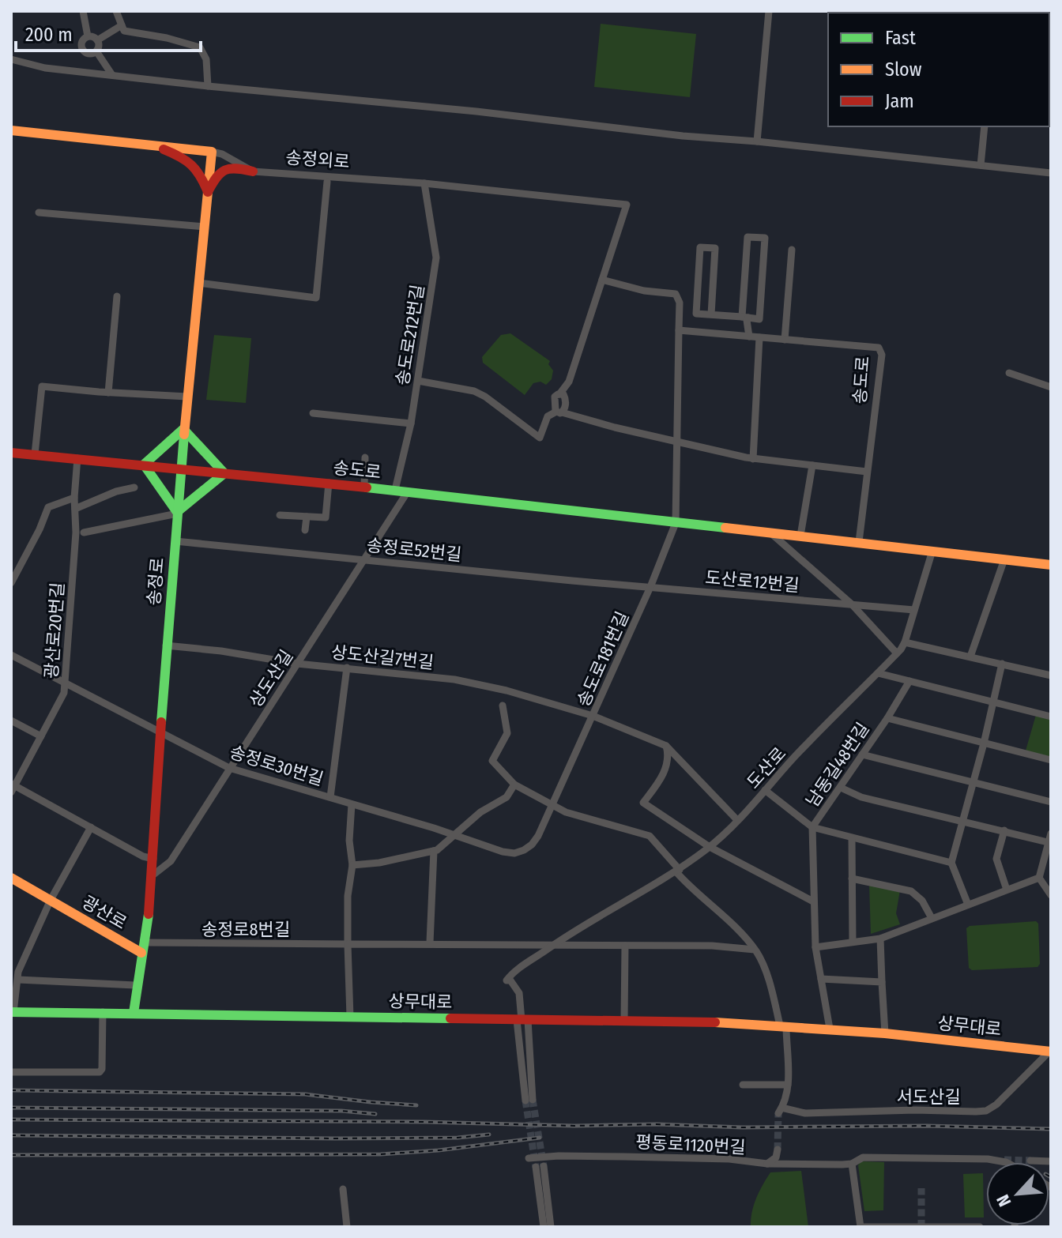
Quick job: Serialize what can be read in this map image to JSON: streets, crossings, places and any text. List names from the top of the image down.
{
  "streets": {
    "main road": [
      "송정외로",
      "송도로",
      "송정로",
      "광산로",
      "상무대로"
    ],
    "street": [
      "송도로212번길",
      "송정로52번길",
      "도산로12번길",
      "광산로20번길",
      "상도산길7번길",
      "송도로181번길",
      "상도산길",
      "남동길48번길",
      "송정로30번길",
      "도산로",
      "송정로8번길",
      "서도산길",
      "평동로1120번길"
    ]
  },
  "crossings": [
    ["송정외로", "송도로212번길"],
    ["송정외로", "송정로"],
    ["송도로212번길", "송도로"],
    ["송도로", "송정로"],
    ["송도로", "도산로12번길"],
    ["송도로", "광산로20번길"],
    ["송도로", "송도로181번길"],
    ["송도로", "상도산길"],
    ["송도로", "도산로"],
    ["송정로52번길", "송정로"],
    ["송정로52번길", "도산로12번길"],
    ["송정로52번길", "송도로181번길"],
    ["송정로52번길", "상도산길"],
    ["송정로", "상도산길7번길"],
    ["송정로", "상도산길"],
    ["송정로", "송정로30번길"],
    ["송정로", "광산로"],
    ["송정로", "송정로8번길"],
    ["송정로", "상무대로"],
    ["도산로12번길", "송도로181번길"],
    ["도산로12번길", "도산로"],
    ["광산로20번길", "송정로30번길"],
    ["상도산길7번길", "송도로181번길"],
    ["상도산길7번길", "상도산길"],
    ["송도로181번길", "송정로30번길"],
    ["상도산길", "송정로30번길"],
    ["도산로", "송정로8번길"],
    ["도산로", "상무대로"],
    ["광산로", "송정로8번길"],
    ["상무대로", "서도산길"]
  ],
  "legend": ["Fast", "Slow", "Jam"],
  "scale_bar": "200 m",
  "north": "bottom left"
}
